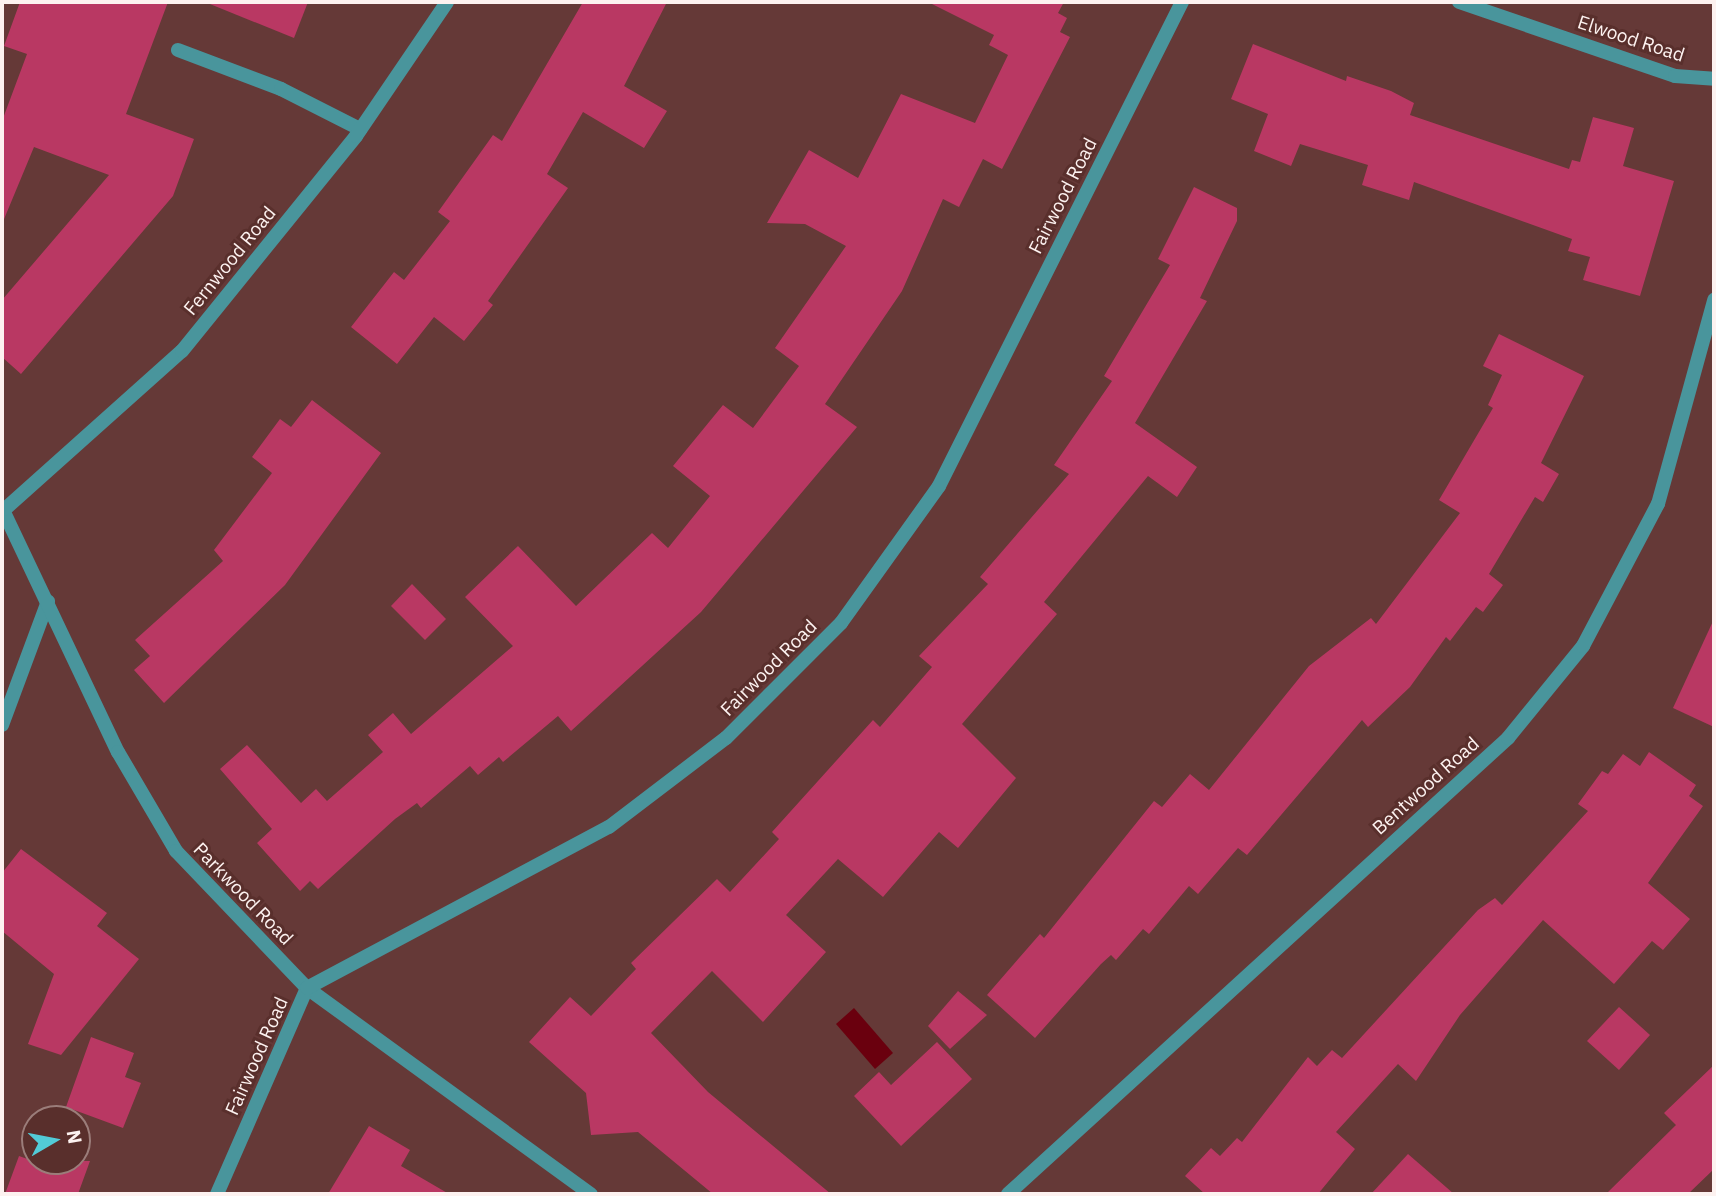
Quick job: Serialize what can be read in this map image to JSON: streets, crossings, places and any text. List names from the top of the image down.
{
  "streets": {
    "street": [
      "Elwood Road",
      "Fairwood Road",
      "Fernwood Road",
      "Bentwood Road",
      "Parkwood Road"
    ]
  },
  "crossings": [
    ["Fairwood Road", "Parkwood Road"],
    ["Fernwood Road", "Parkwood Road"]
  ],
  "north": "right"
}
